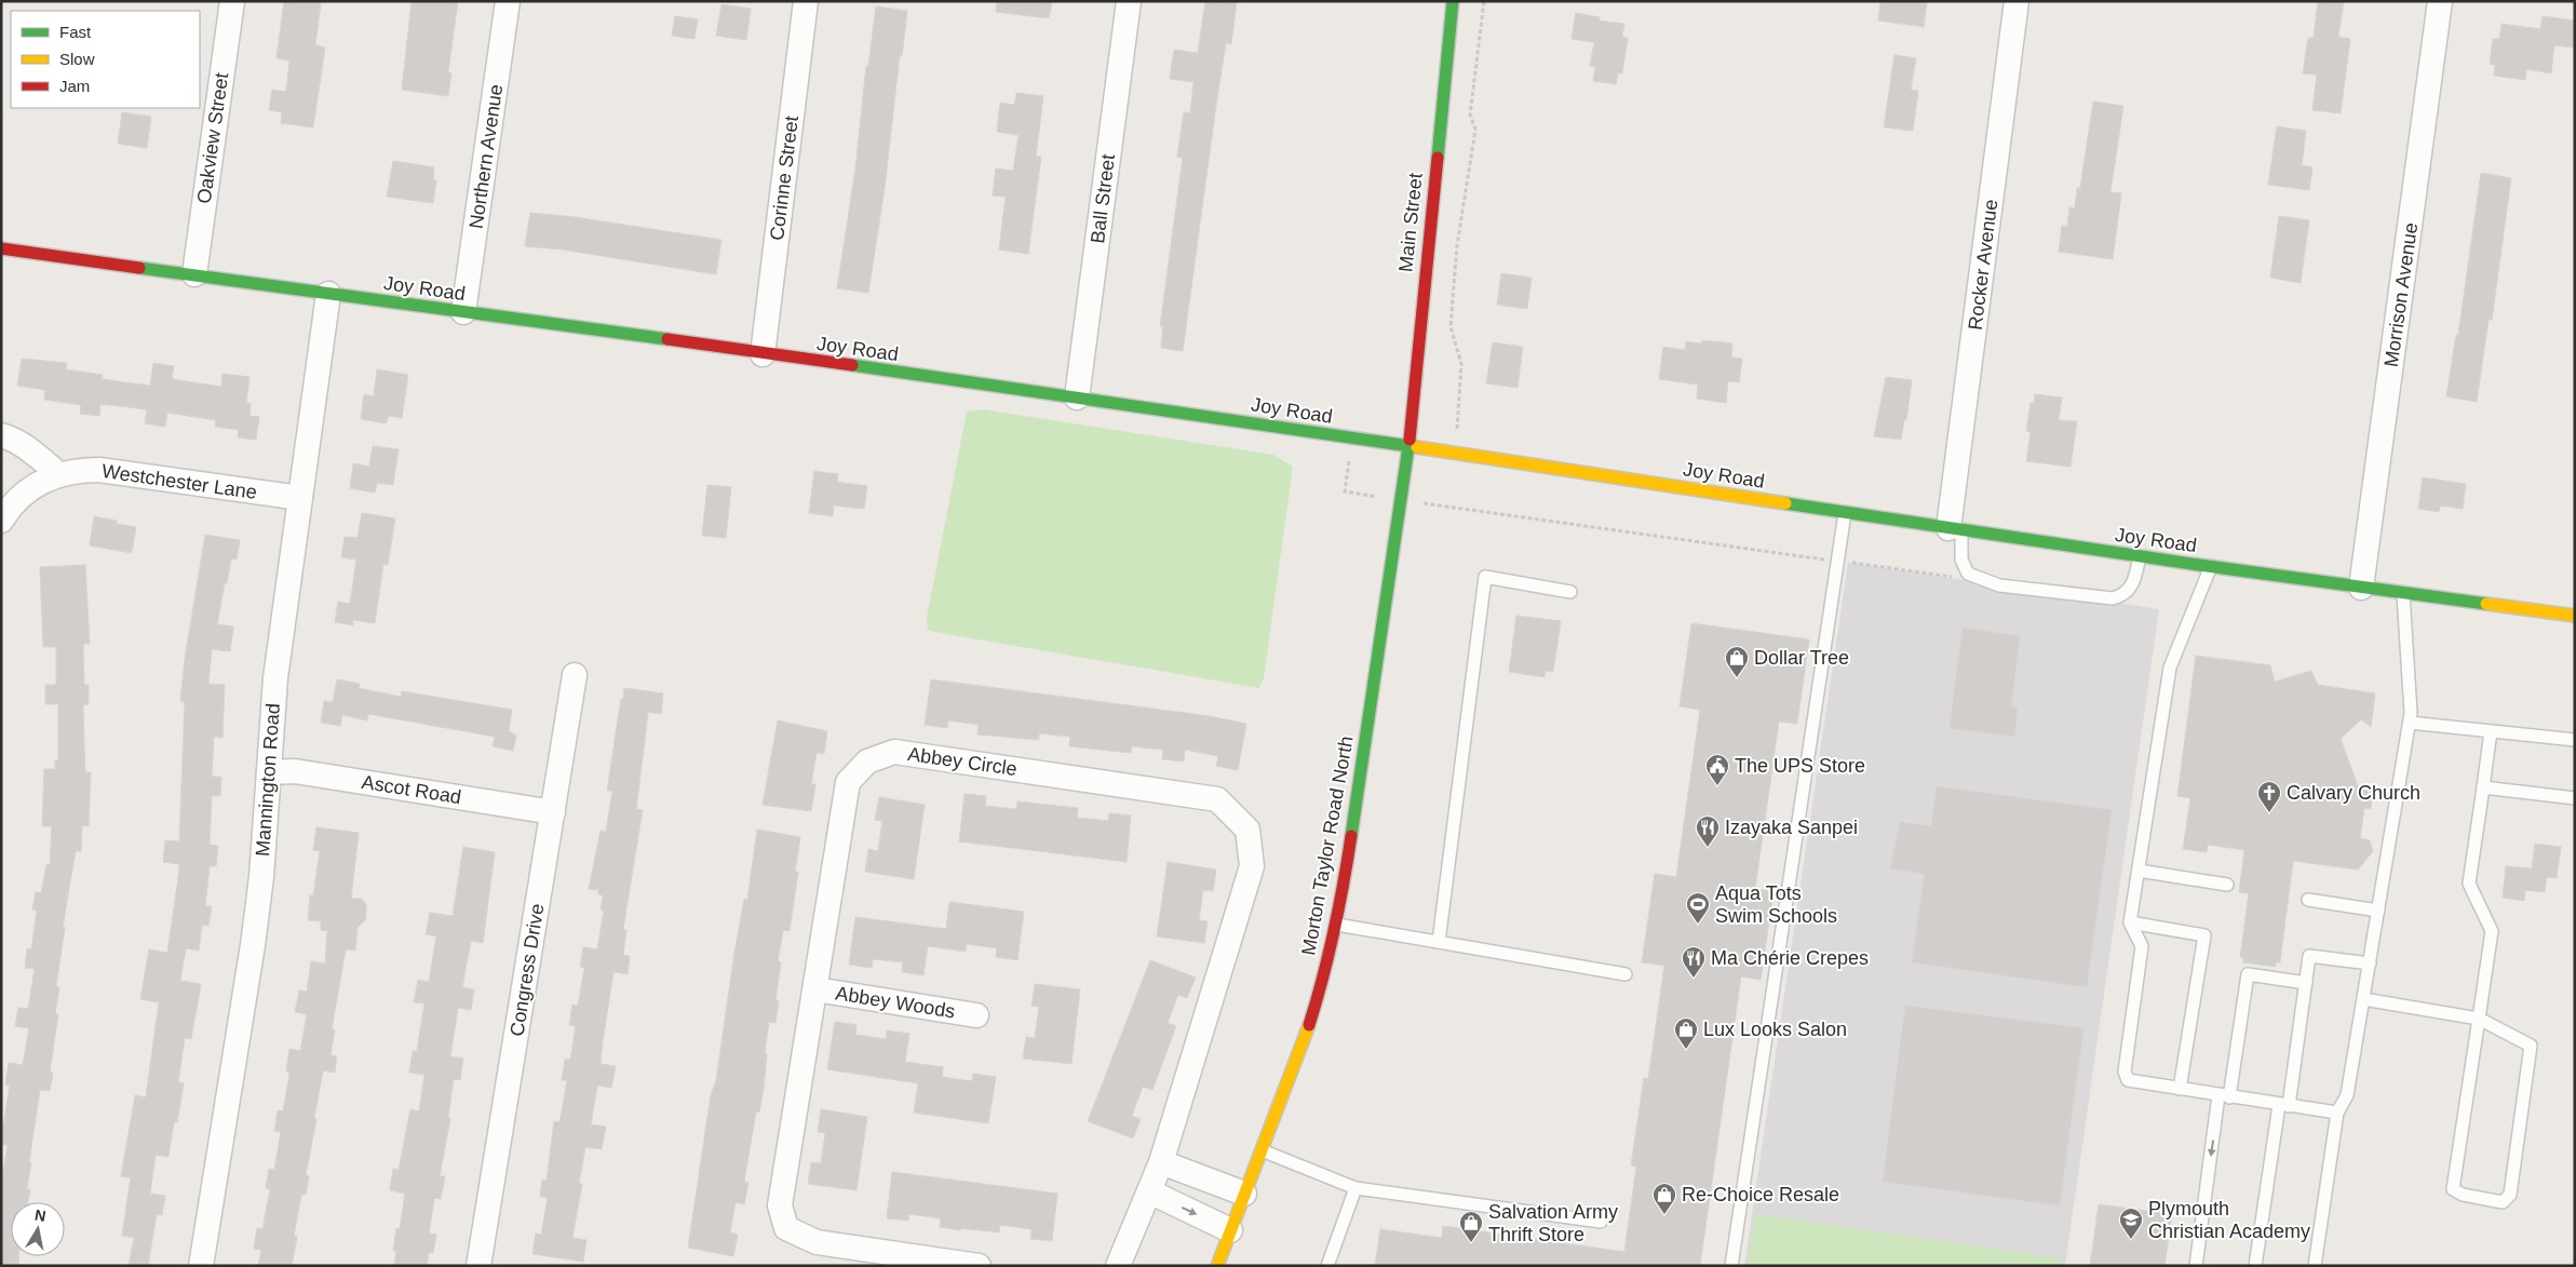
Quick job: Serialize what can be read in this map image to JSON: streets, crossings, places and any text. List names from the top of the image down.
{
  "streets": {
    "street": [
      "Oakview Street",
      "Northern Avenue",
      "Corinne Street",
      "Ball Street",
      "Main Street",
      "Rocker Avenue",
      "Joy Road",
      "Morrison Avenue",
      "Westchester Lane",
      "Abbey Circle",
      "Mannington Road",
      "Ascot Road",
      "Morton Taylor Road North",
      "Congress Drive",
      "Abbey Woods"
    ]
  },
  "crossings": [
    ["Oakview Street", "Joy Road"],
    ["Northern Avenue", "Joy Road"],
    ["Corinne Street", "Joy Road"],
    ["Ball Street", "Joy Road"],
    ["Main Street", "Joy Road"],
    ["Main Street", "Morton Taylor Road North"],
    ["Rocker Avenue", "Joy Road"],
    ["Joy Road", "Morrison Avenue"],
    ["Joy Road", "Mannington Road"],
    ["Joy Road", "Morton Taylor Road North"],
    ["Westchester Lane", "Mannington Road"],
    ["Abbey Circle", "Abbey Woods"],
    ["Mannington Road", "Ascot Road"],
    ["Ascot Road", "Congress Drive"]
  ],
  "places": {
    "shop": [
      "Dollar Tree",
      "Lux Looks Salon",
      "Re-Choice Resale",
      "Salvation Army Thrift Store"
    ],
    "public building": ["The UPS Store"],
    "church": ["Calvary Church"],
    "restaurant": ["Izayaka Sanpei", "Ma Chérie Crepes"],
    "sports": ["Aqua Tots Swim Schools"],
    "school or university": ["Plymouth Christian Academy"]
  },
  "legend": ["Fast", "Slow", "Jam"],
  "north": "top"
}
